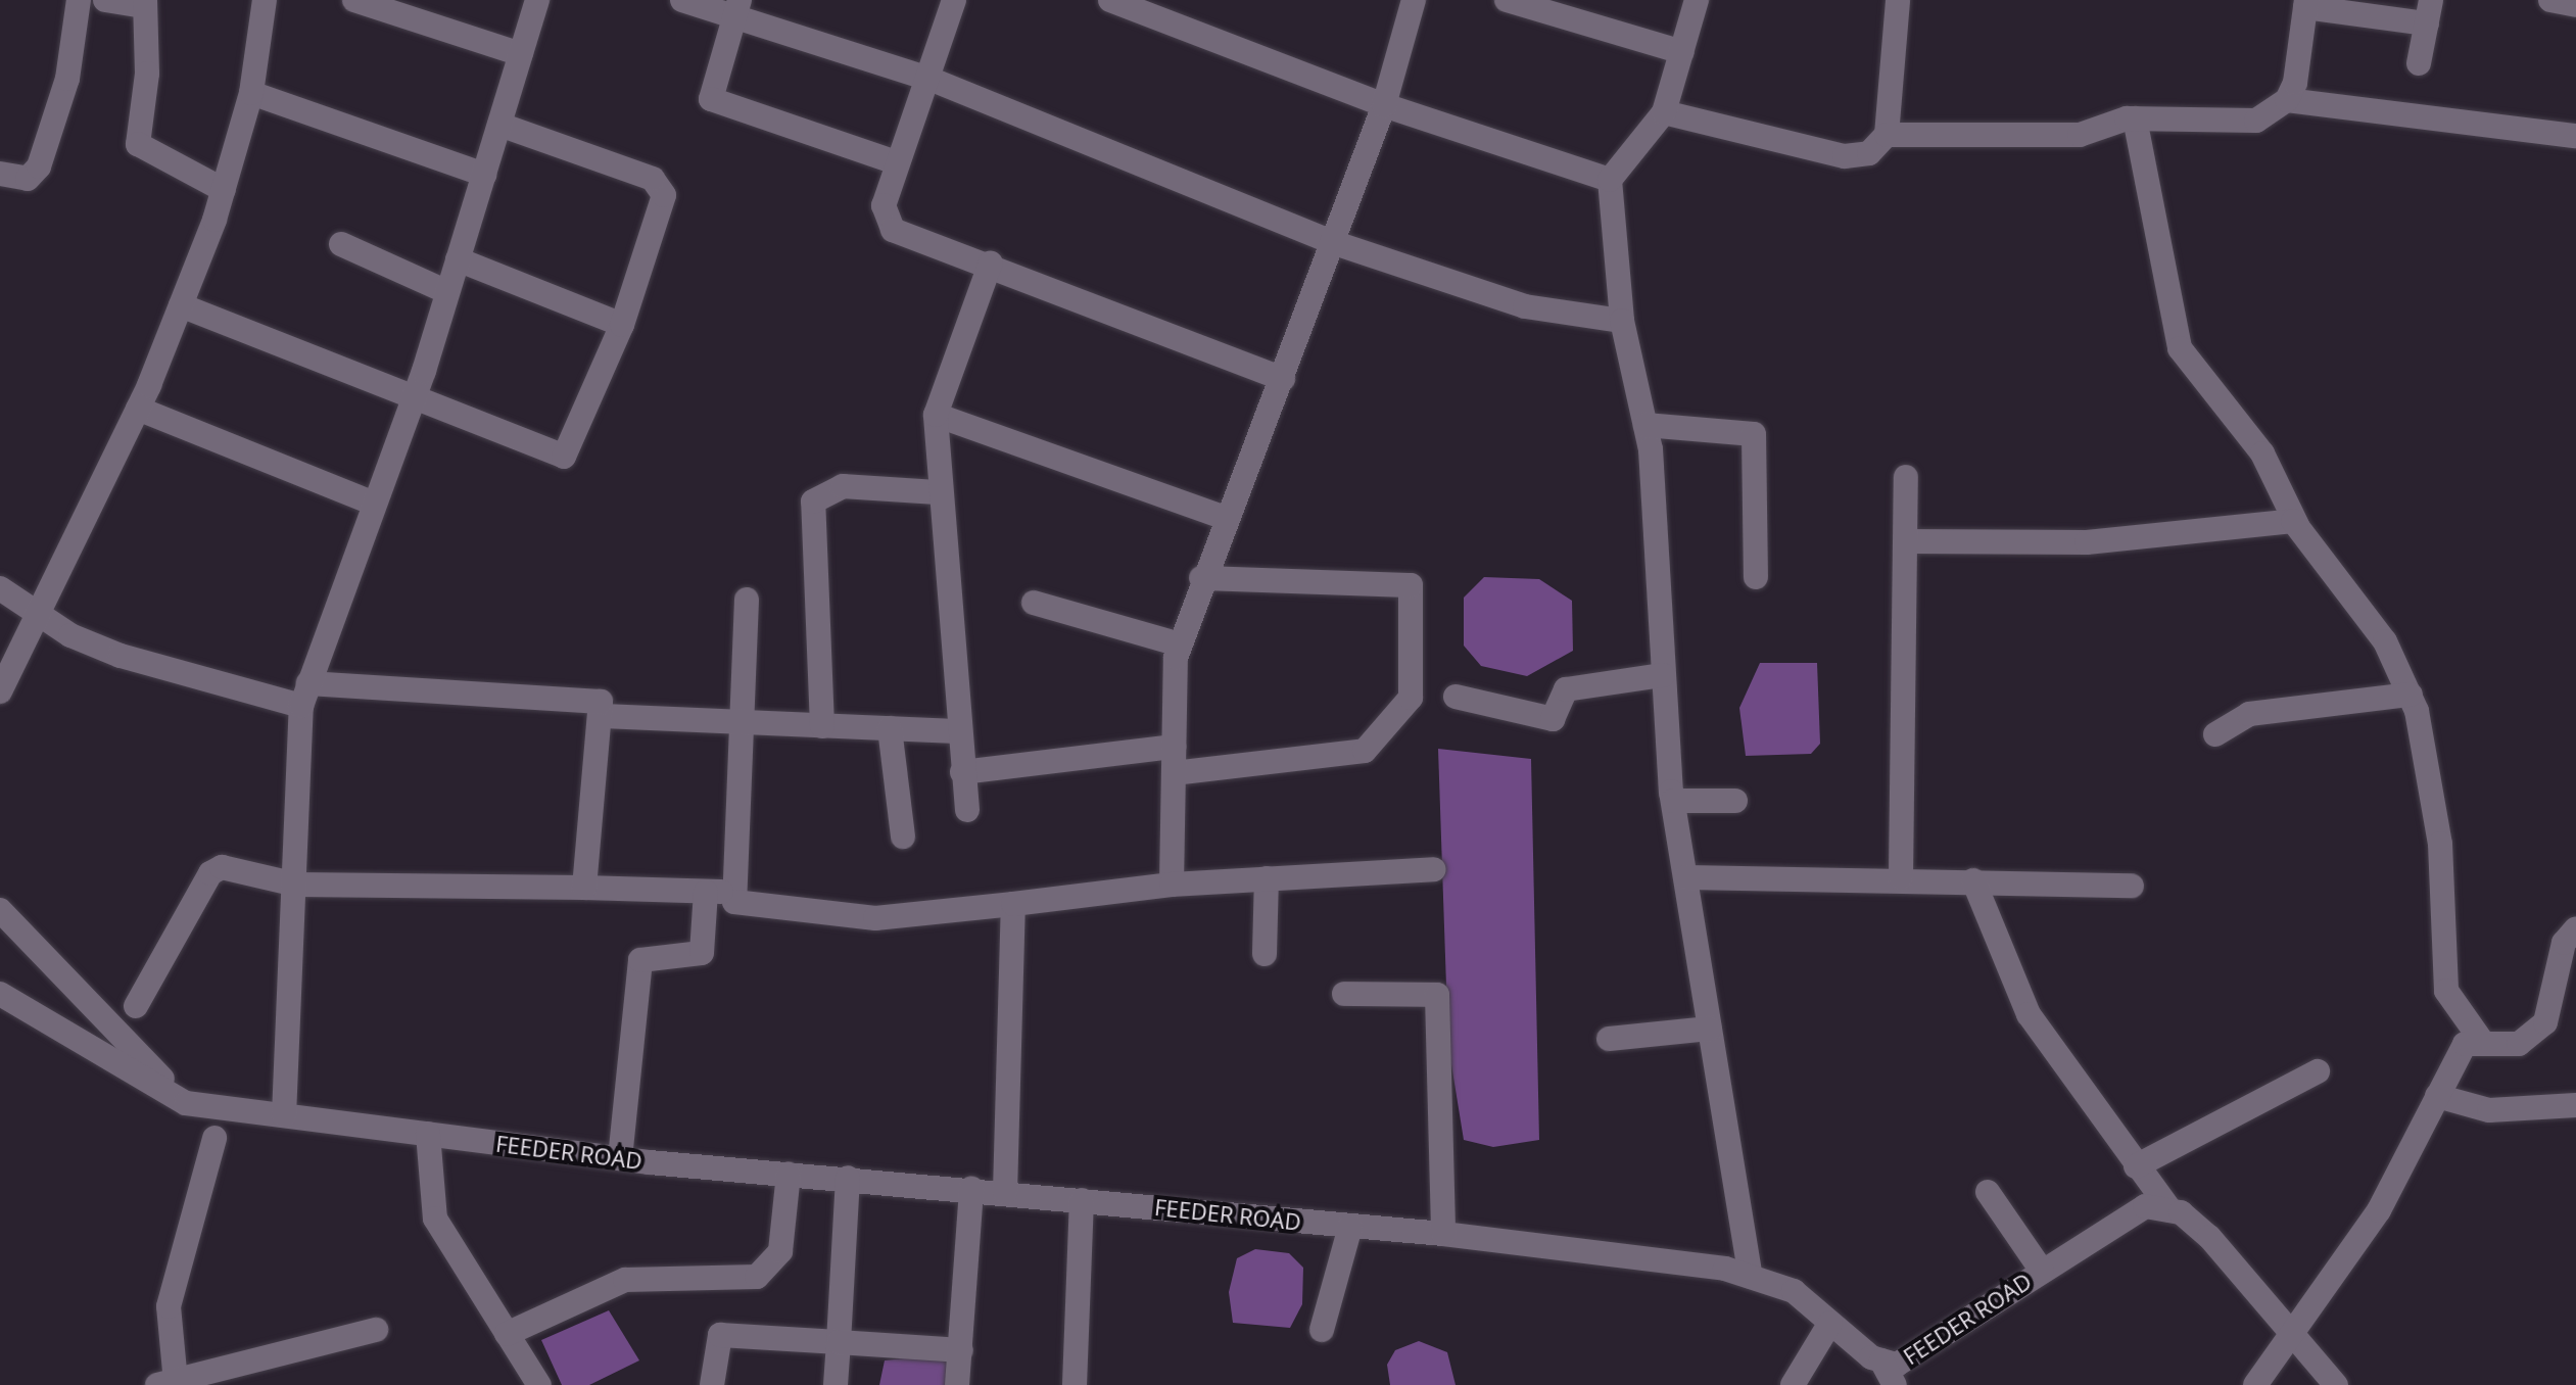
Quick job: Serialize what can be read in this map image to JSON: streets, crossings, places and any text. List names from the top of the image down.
{
  "streets": {
    "street": ["FEEDER ROAD"]
  }
}
